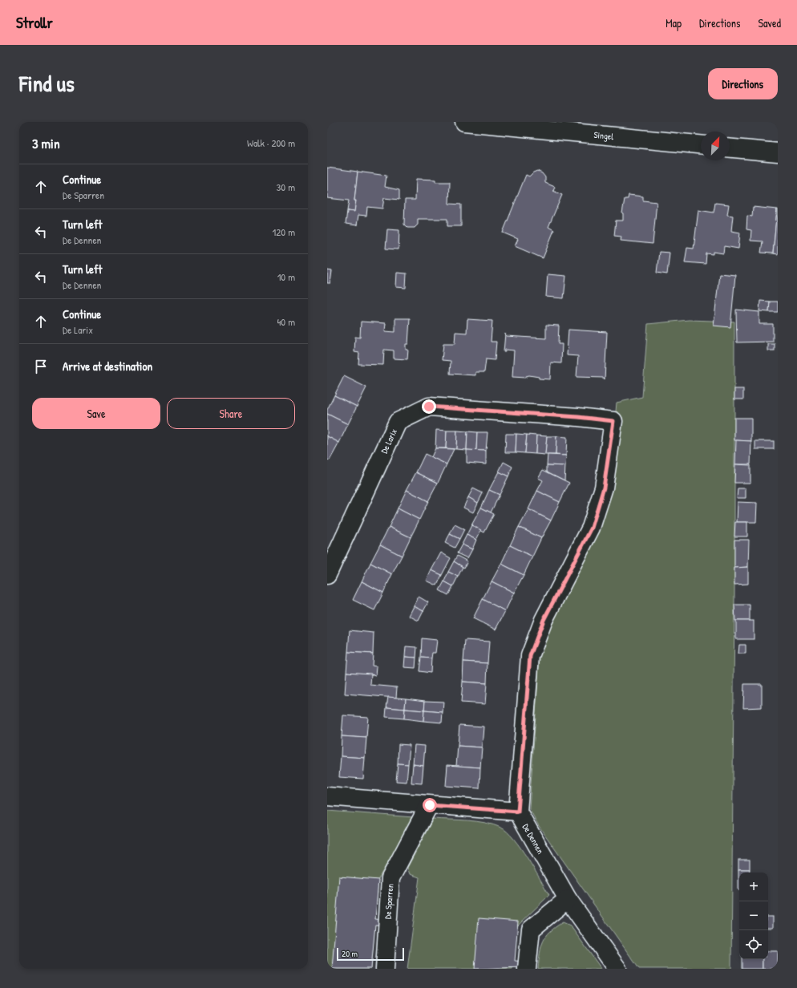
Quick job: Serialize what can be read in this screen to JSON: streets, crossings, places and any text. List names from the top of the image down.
{
  "streets": {
    "street": [
      "Singel",
      "De Larix",
      "De Dennen",
      "De Sparren"
    ]
  },
  "crossings": [
    ["De Larix", "De Dennen"]
  ],
  "scale_bar": "20 m",
  "north": "top right",
  "page": {
    "header": "Strollr",
    "nav": ["Map", "Directions", "Saved"],
    "title": "Find us",
    "buttons": [
      "Directions",
      ["Save", "Share"]
    ],
    "heading": ["3 min", "Walk · 200 m"],
    "list": [
      ["Continue", "De Sparren", "30 m"],
      ["Turn left", "De Dennen", "120 m"],
      ["Turn left", "De Dennen", "10 m"],
      ["Continue", "De Larix", "40 m"],
      "Arrive at destination"
    ],
    "map_buttons": ["+", "−"],
    "scale": "20 m"
  }
}
